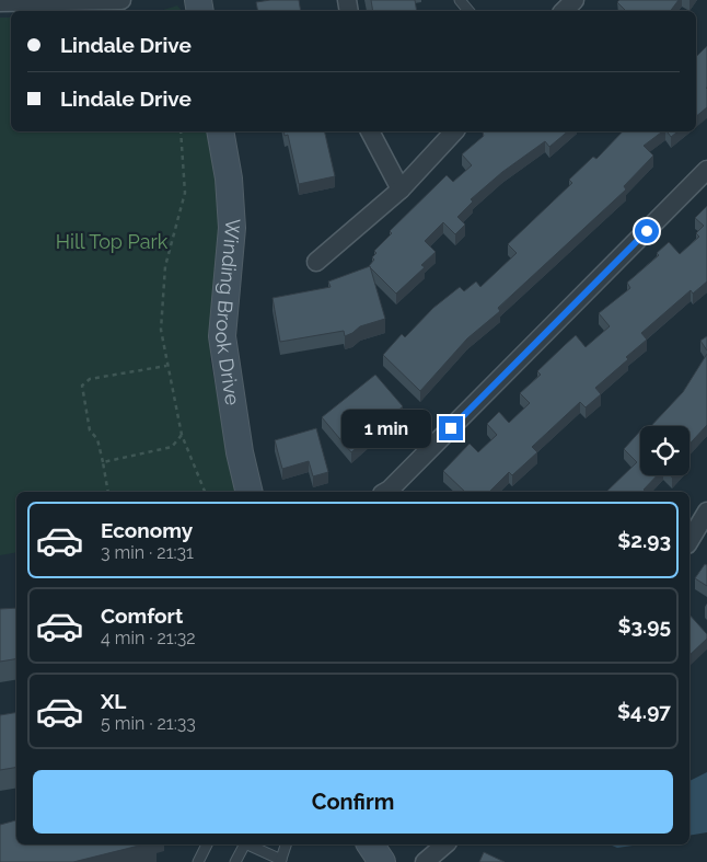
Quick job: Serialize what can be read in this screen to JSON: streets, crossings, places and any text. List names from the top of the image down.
{
  "streets": {
    "street": ["Winding Brook Drive"]
  },
  "parks": ["Hill Top Park"],
  "page": {
    "banner": ["Lindale Drive", "Lindale Drive"],
    "bubble": "1 min",
    "list": [
      {
        "name": "Economy",
        "note": "3 min · 21:31",
        "value": "$2.93"
      },
      {
        "name": "Comfort",
        "note": "4 min · 21:32",
        "value": "$3.95"
      },
      {
        "name": "XL",
        "note": "5 min · 21:33",
        "value": "$4.97"
      }
    ],
    "buttons": "Confirm"
  }
}
